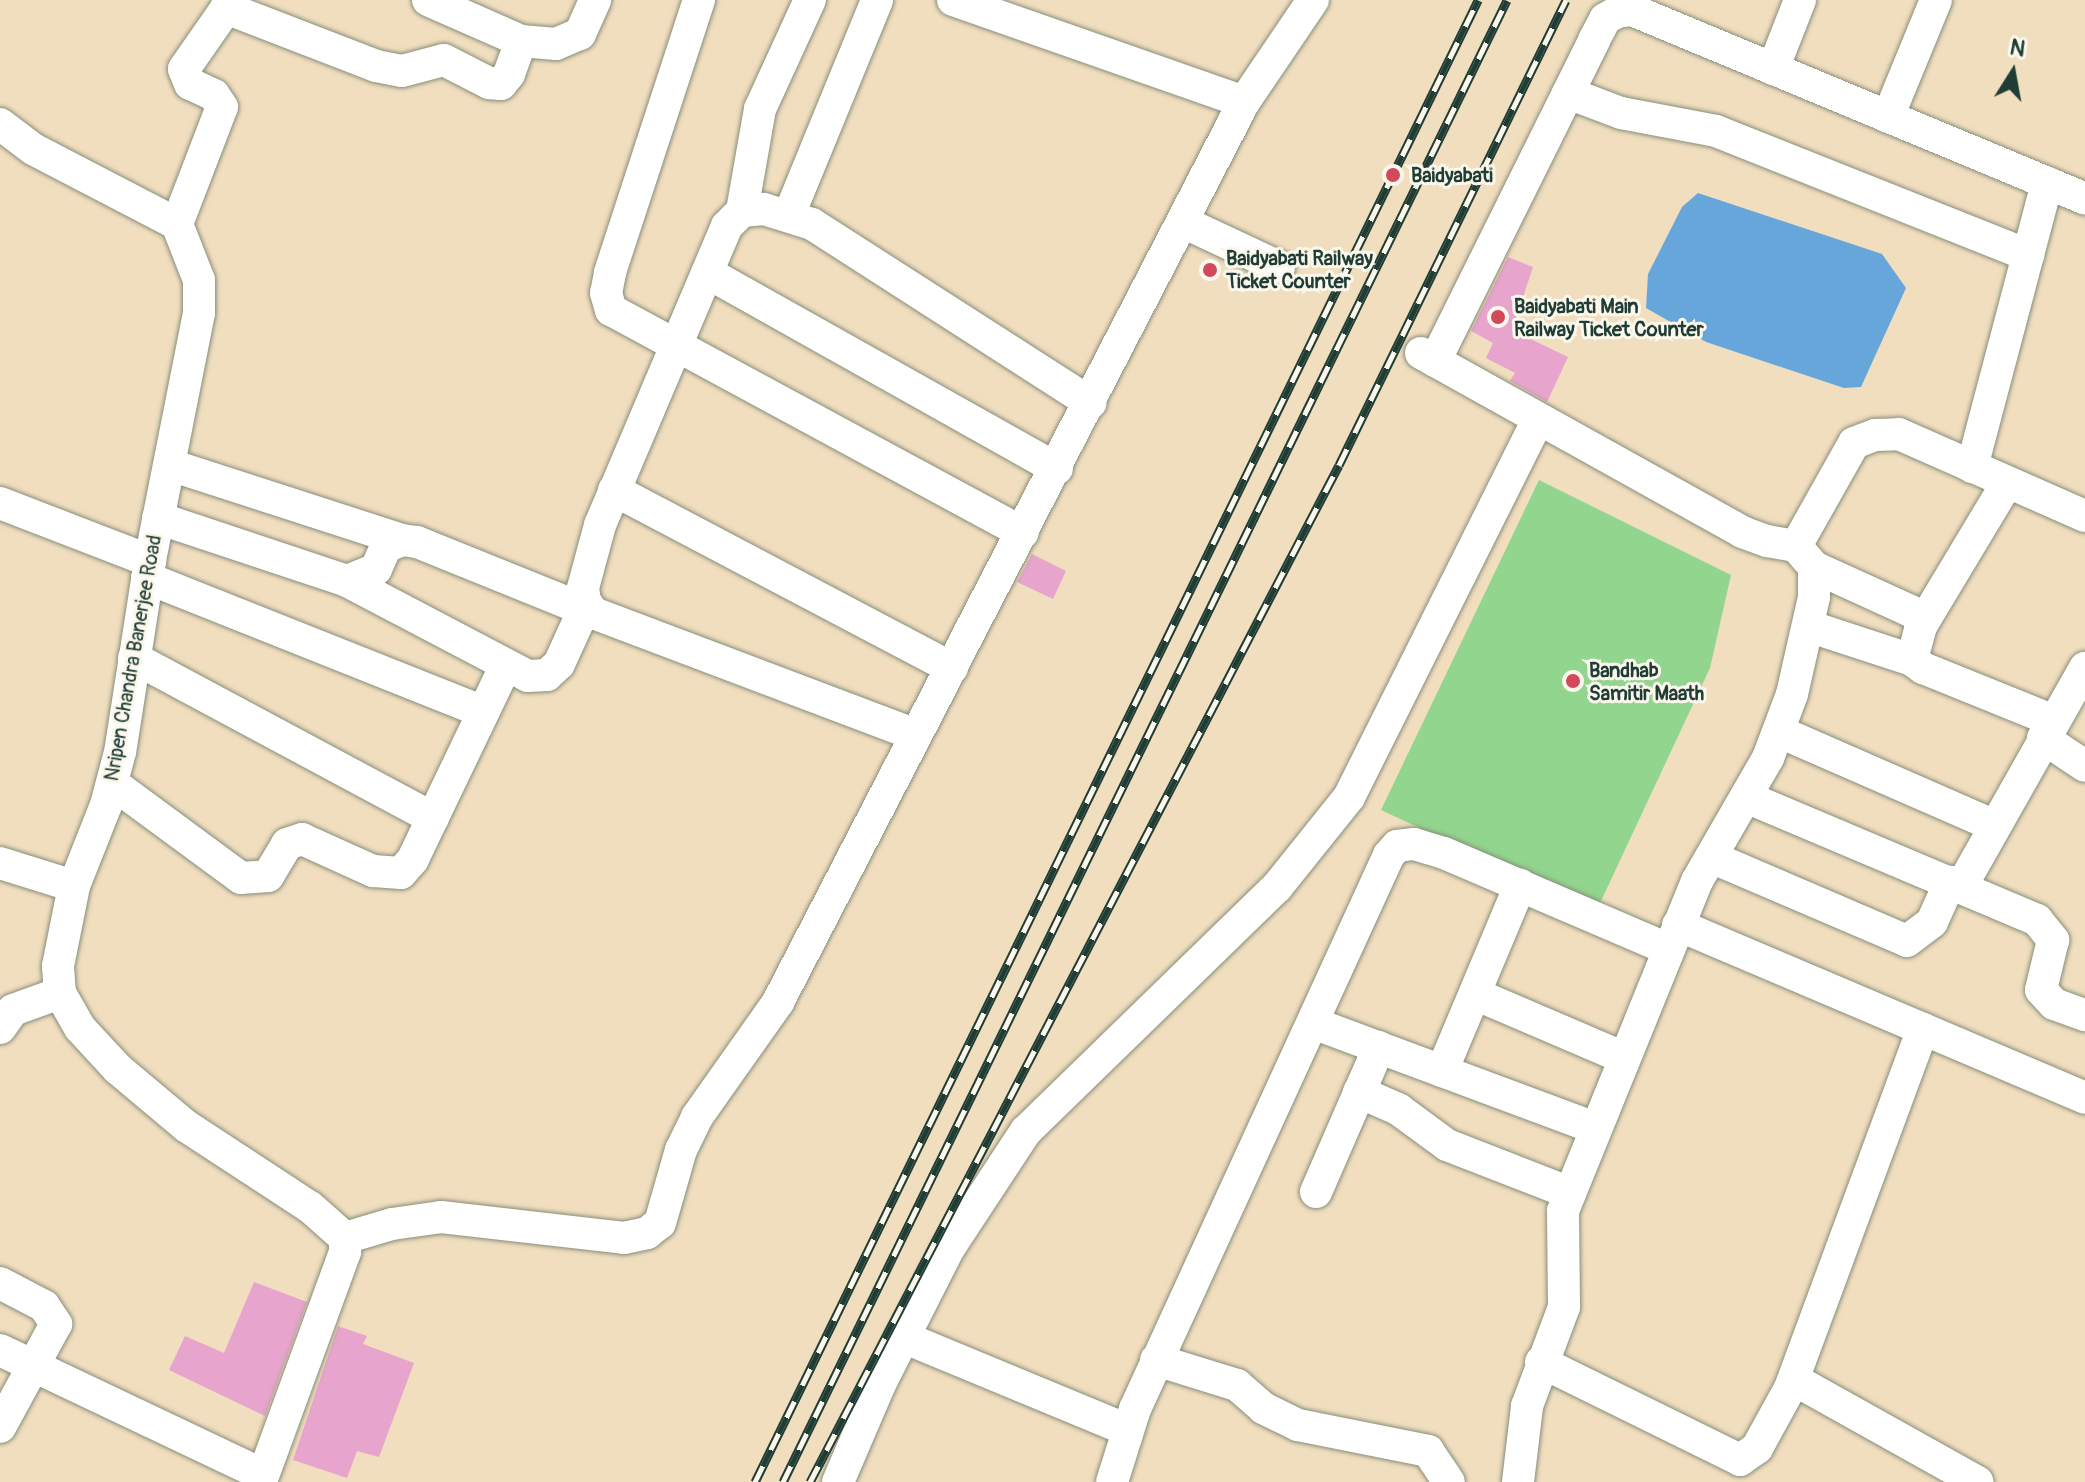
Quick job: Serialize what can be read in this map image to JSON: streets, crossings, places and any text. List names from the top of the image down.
{
  "streets": {
    "street": ["Nripen Chandra Banerjee Road"]
  },
  "places": [
    "Baidyabati",
    "Baidyabati Railway Ticket Counter",
    "Baidyabati Main Railway Ticket Counter",
    "Bandhab Samitir Maath"
  ],
  "north": "top"
}
